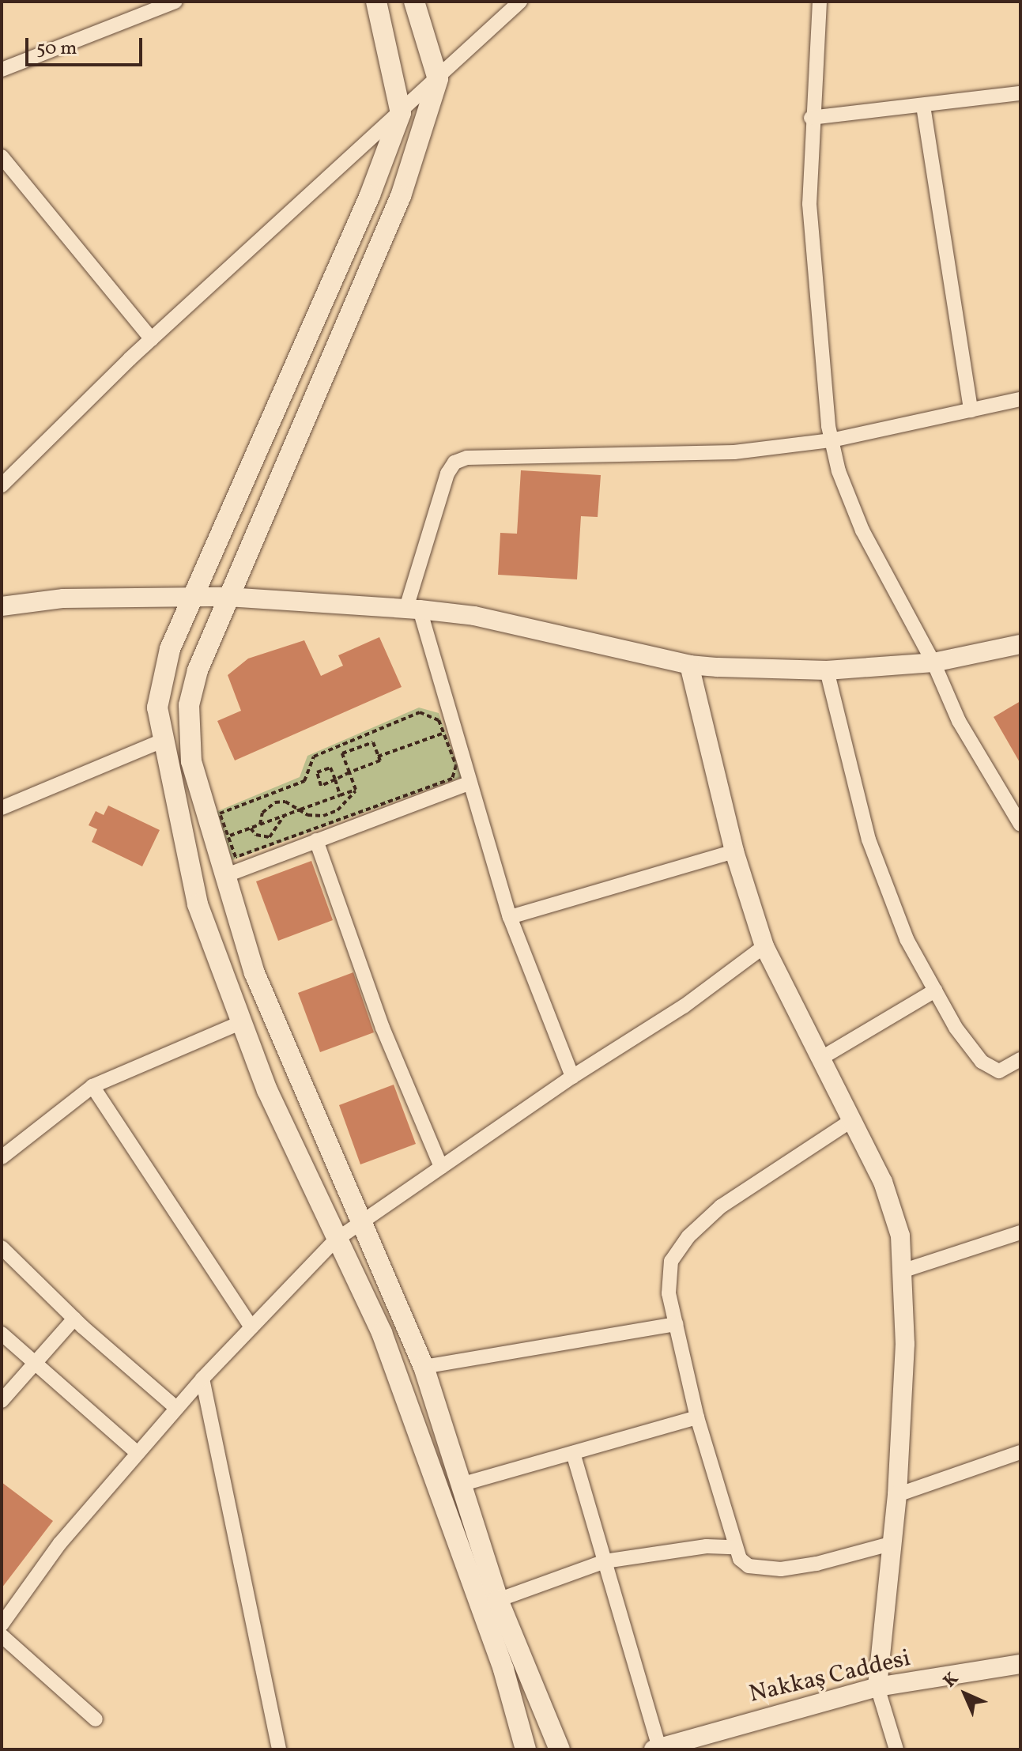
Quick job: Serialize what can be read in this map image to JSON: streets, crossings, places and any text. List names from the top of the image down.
{
  "streets": {
    "street": ["Nakkaş Caddesi"]
  },
  "scale_bar": "50 m",
  "north": "top left"
}
